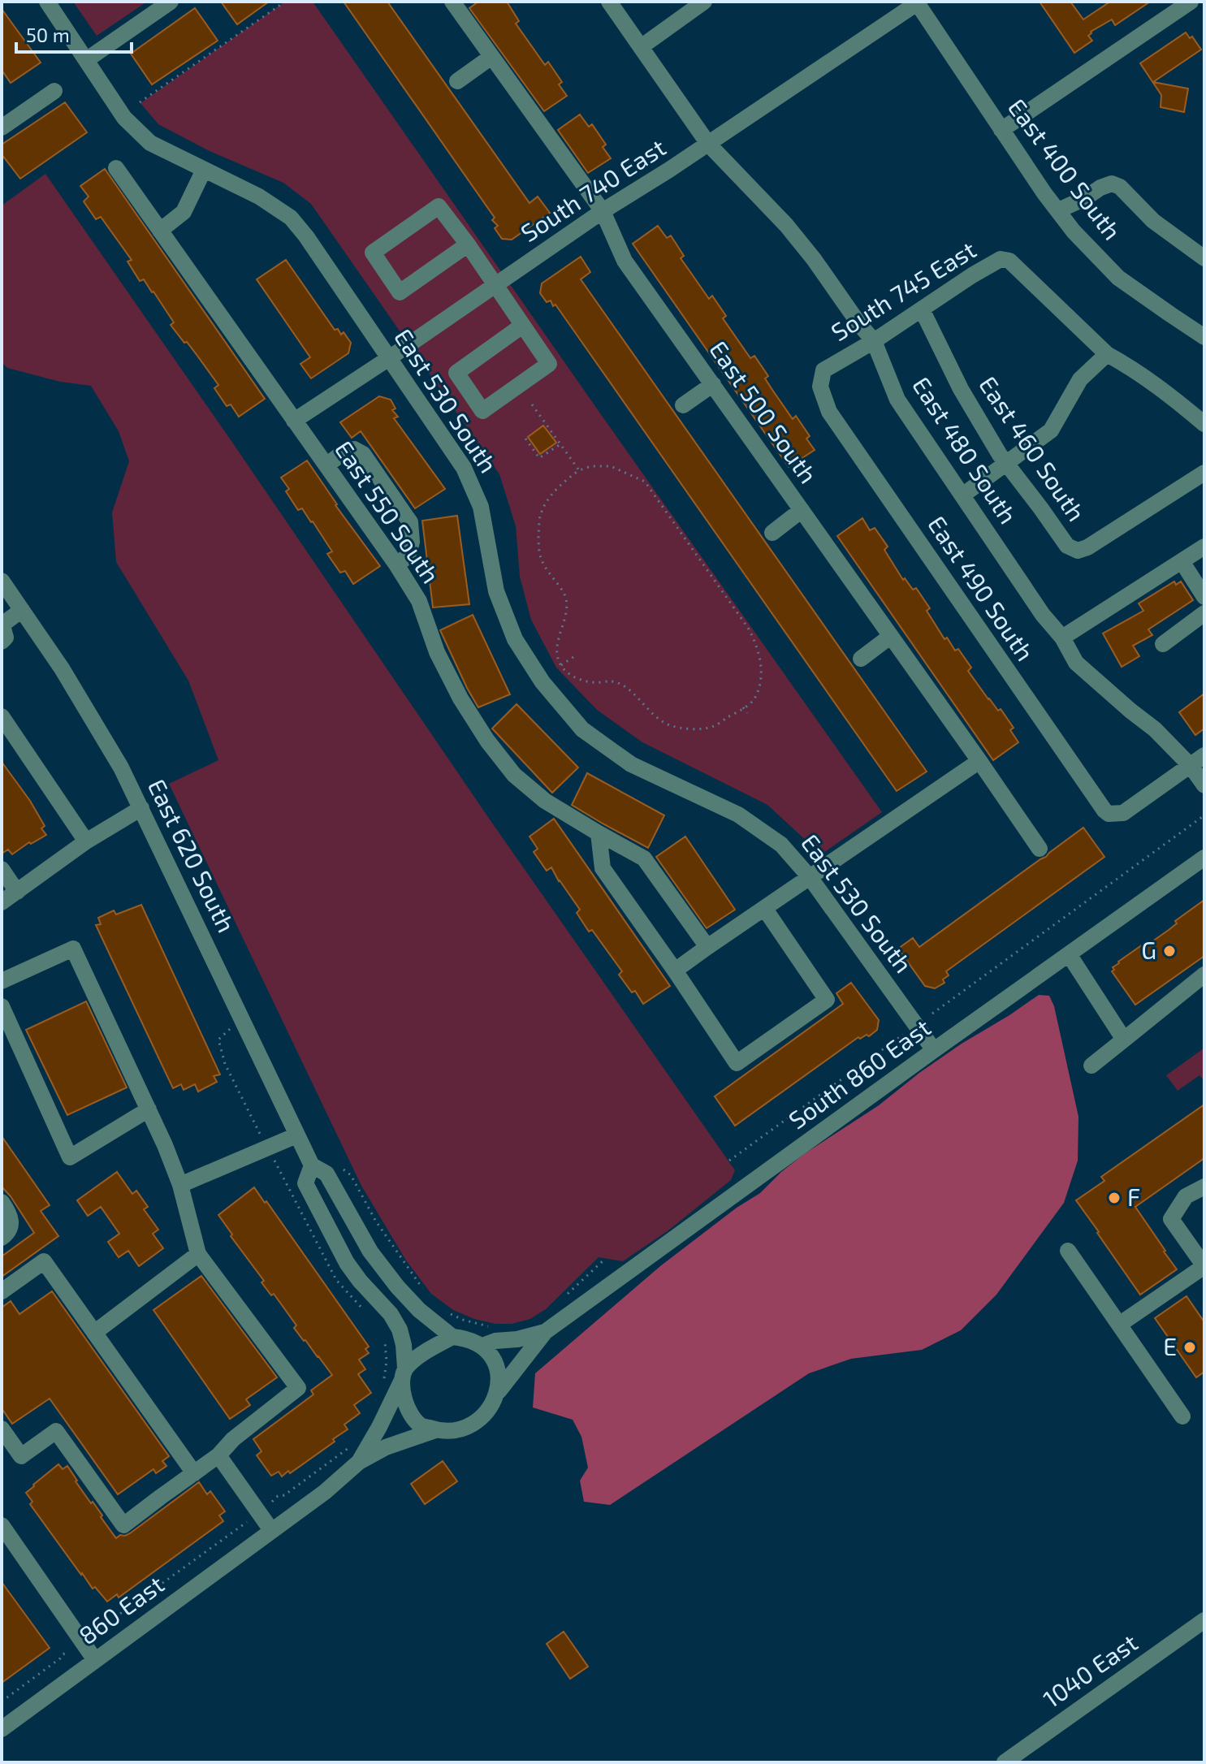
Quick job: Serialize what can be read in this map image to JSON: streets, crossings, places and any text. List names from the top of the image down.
{
  "streets": {
    "street": [
      "East 400 South",
      "South 740 East",
      "South 745 East",
      "East 530 South",
      "East 500 South",
      "East 460 South",
      "East 480 South",
      "East 550 South",
      "East 490 South",
      "East 620 South",
      "South 860 East",
      "860 East",
      "1040 East"
    ]
  },
  "crossings": [
    ["East 400 South", "South 740 East"],
    ["South 740 East", "East 530 South"],
    ["South 740 East", "East 500 South"],
    ["South 740 East", "East 480 South"],
    ["South 740 East", "East 550 South"],
    ["South 745 East", "East 460 South"],
    ["South 745 East", "East 480 South"],
    ["South 745 East", "East 490 South"],
    ["East 530 South", "South 860 East"],
    ["East 480 South", "East 490 South"],
    ["East 620 South", "South 860 East"]
  ],
  "places": ["G", "F", "E"],
  "scale_bar": "50 m"
}
